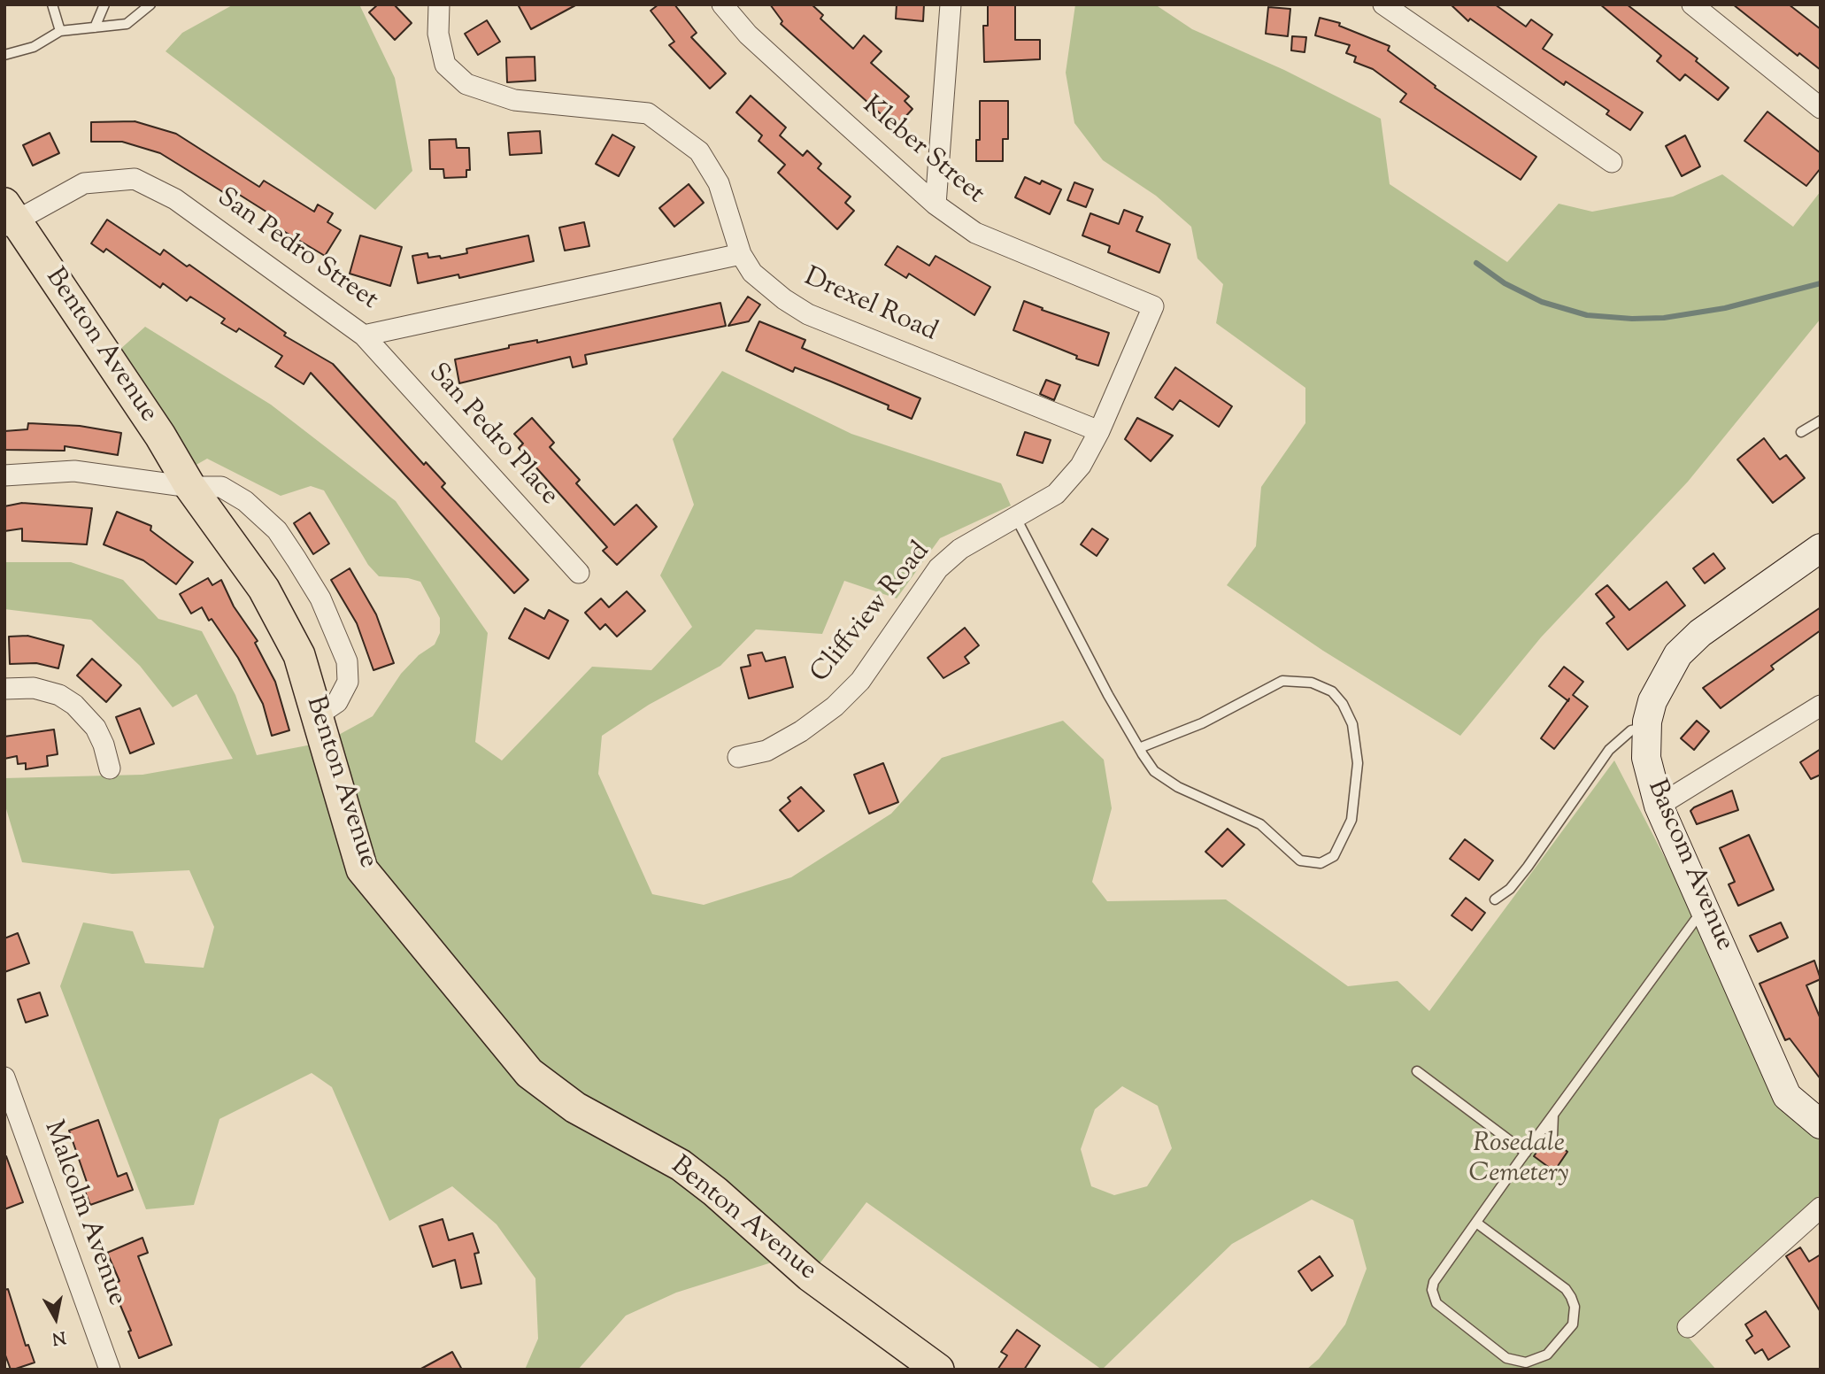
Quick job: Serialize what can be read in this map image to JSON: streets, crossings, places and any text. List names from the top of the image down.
{
  "streets": {
    "main road": ["Benton Avenue"],
    "street": [
      "Kleber Street",
      "San Pedro Street",
      "Drexel Road",
      "San Pedro Place",
      "Cliffview Road",
      "Bascom Avenue",
      "Malcolm Avenue"
    ]
  },
  "crossings": [
    ["Kleber Street", "Cliffview Road"],
    ["San Pedro Street", "Drexel Road"],
    ["San Pedro Street", "Benton Avenue"],
    ["San Pedro Street", "San Pedro Place"],
    ["Drexel Road", "Cliffview Road"]
  ],
  "parks": ["Rosedale Cemetery"],
  "north": "bottom"
}
